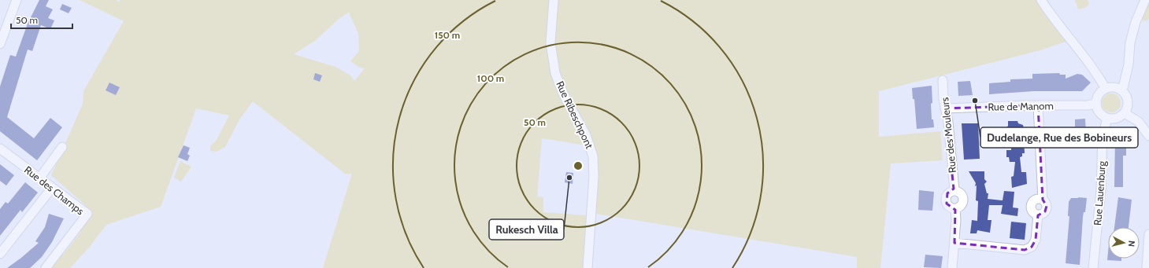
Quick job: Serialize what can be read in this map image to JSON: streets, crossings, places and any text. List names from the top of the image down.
{
  "streets": {
    "street": [
      "Rue de Manom",
      "Rue Ribeschpont",
      "Rue des Mouleurs",
      "Rue des Champs",
      "Rue Lauenburg"
    ]
  },
  "crossings": [
    ["Rue de Manom", "Rue des Mouleurs"],
    ["Rue de Manom", "Rue Lauenburg"]
  ],
  "places": ["Dudelange, Rue des Bobineurs", "Rukesch Villa"],
  "scale_bar": "50 m",
  "north": "right",
  "rings": ["150 m", "100 m", "50 m"]
}
